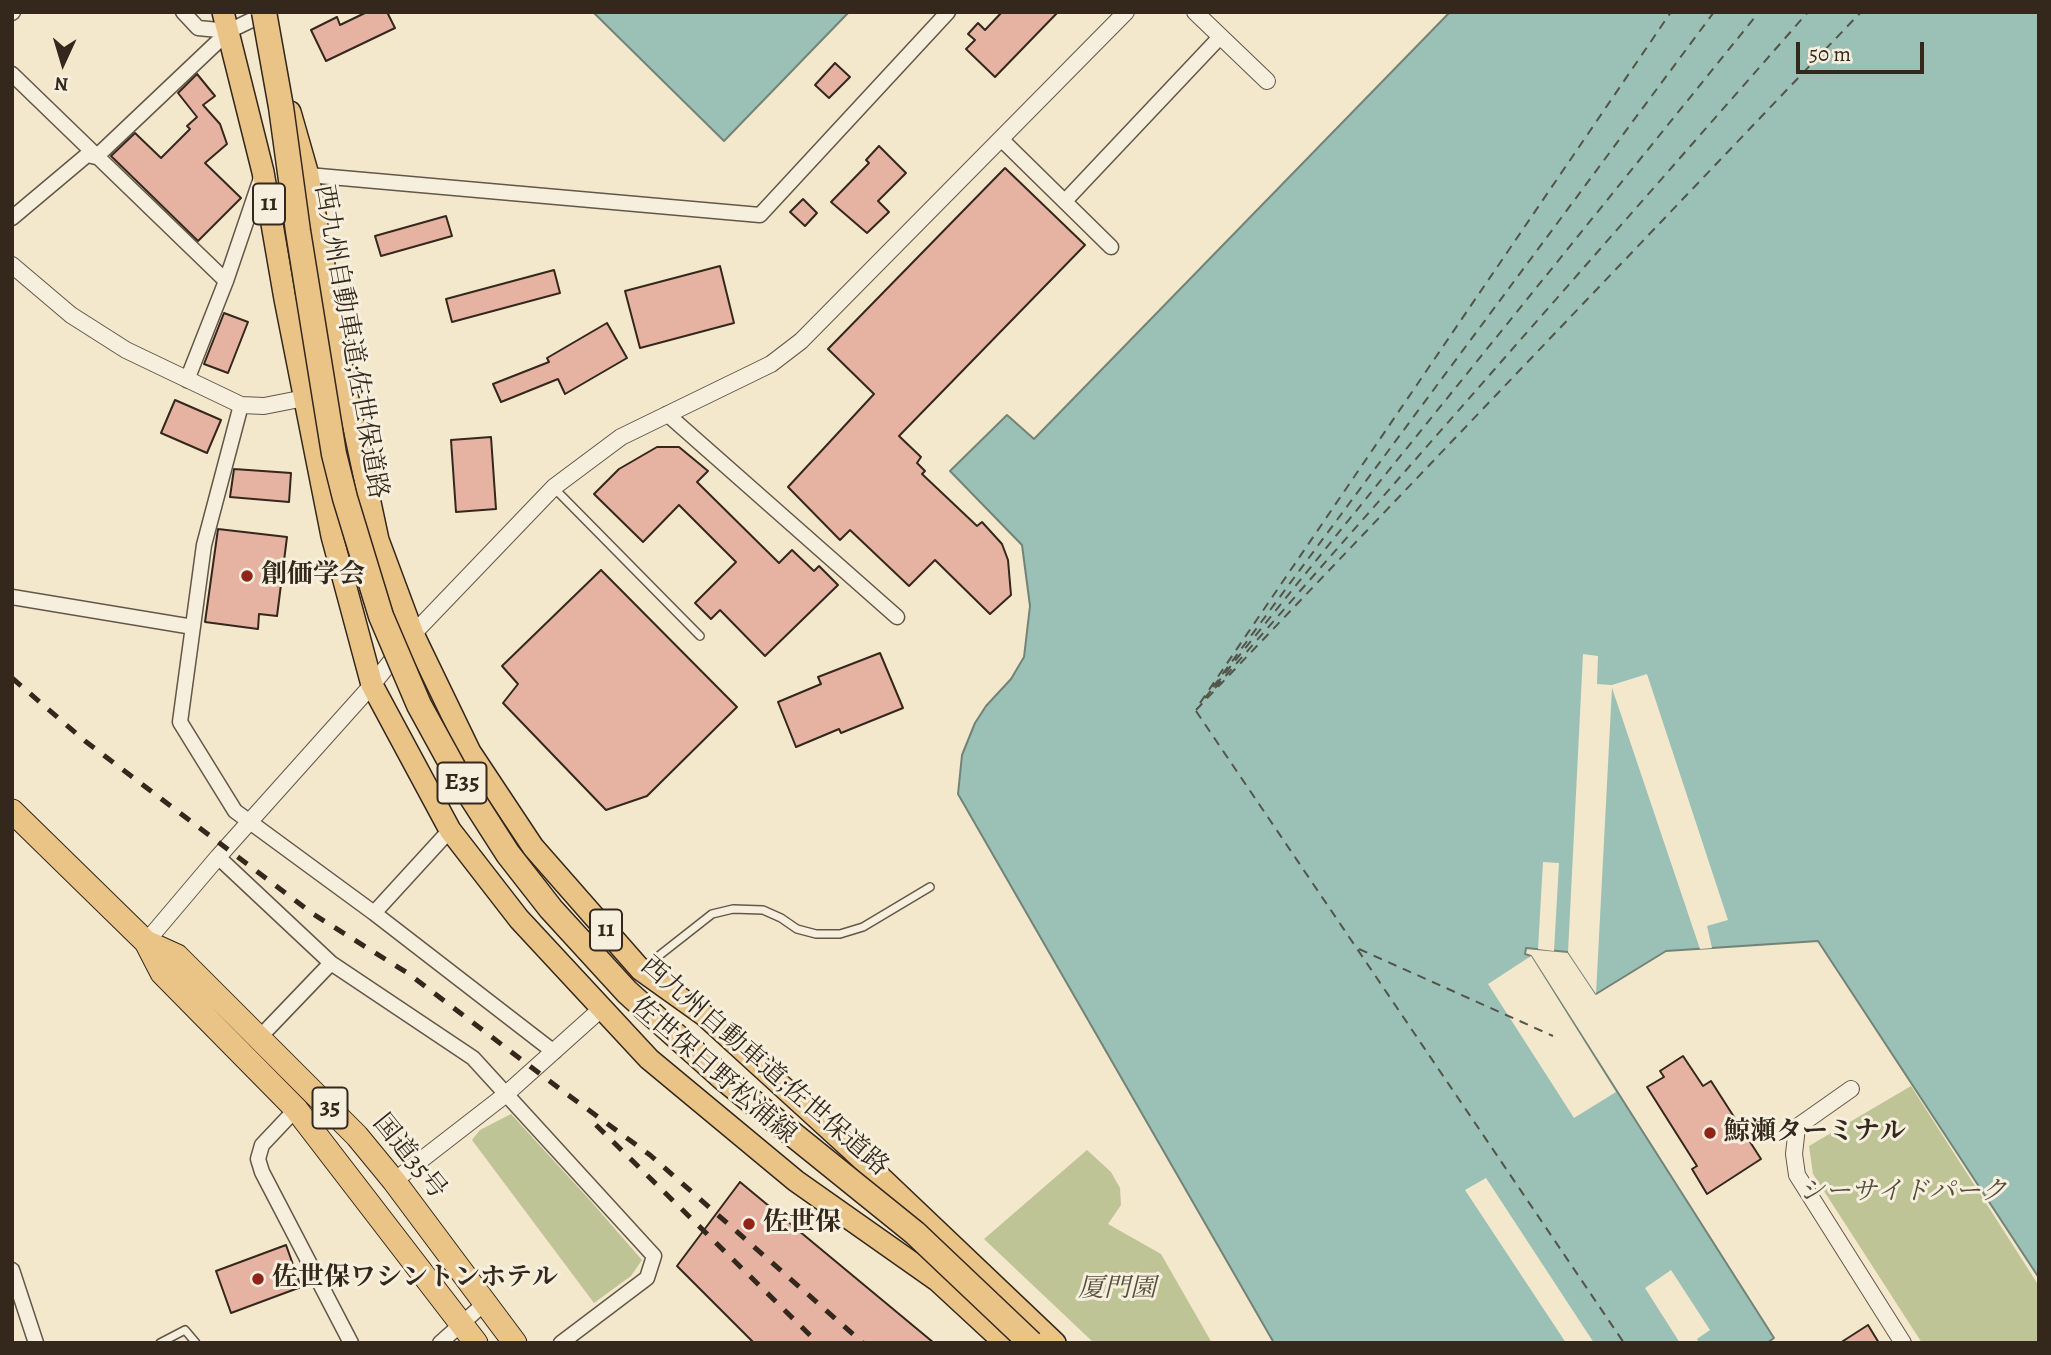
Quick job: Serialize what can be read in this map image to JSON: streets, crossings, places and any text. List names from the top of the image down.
{
  "streets": {
    "highway": [
      "西九州自動車道;佐世保道路",
      "E35",
      "35",
      "国道35号"
    ],
    "main road": ["11", "佐世保日野松浦線"]
  },
  "crossings": [
    ["11", "西九州自動車道;佐世保道路"],
    ["11", "佐世保日野松浦線"]
  ],
  "parks": ["シーサイドパーク", "厦門園"],
  "places": [
    "創価学会",
    "鯨瀬ターミナル",
    "佐世保",
    "佐世保ワシントンホテル"
  ],
  "scale_bar": "50 m",
  "north": "bottom"
}
